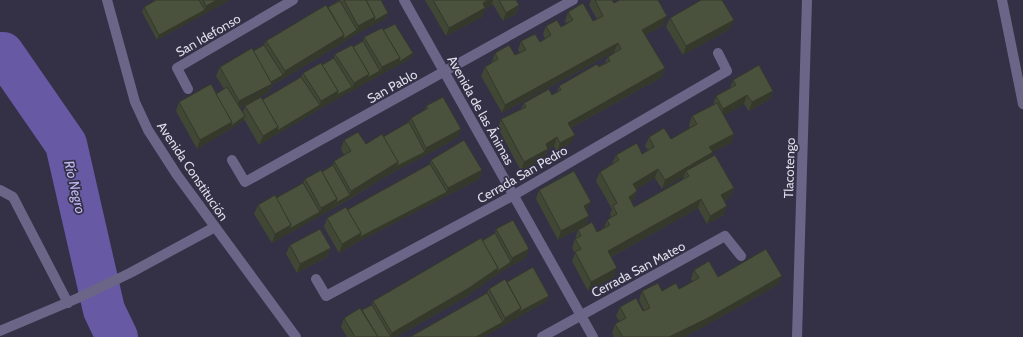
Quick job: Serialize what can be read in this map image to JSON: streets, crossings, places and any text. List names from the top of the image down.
{
  "streets": {
    "street": [
      "San Idefonso",
      "San Pablo",
      "Avenida de las Ánimas",
      "Tlacotengo",
      "Avenida Constitución",
      "Cerrada San Pedro",
      "Cerrada San Mateo"
    ]
  },
  "crossings": [
    ["San Pablo", "Avenida de las Ánimas"],
    ["Avenida de las Ánimas", "Cerrada San Pedro"],
    ["Avenida de las Ánimas", "Cerrada San Mateo"]
  ],
  "water": ["Río Negro"]
}
